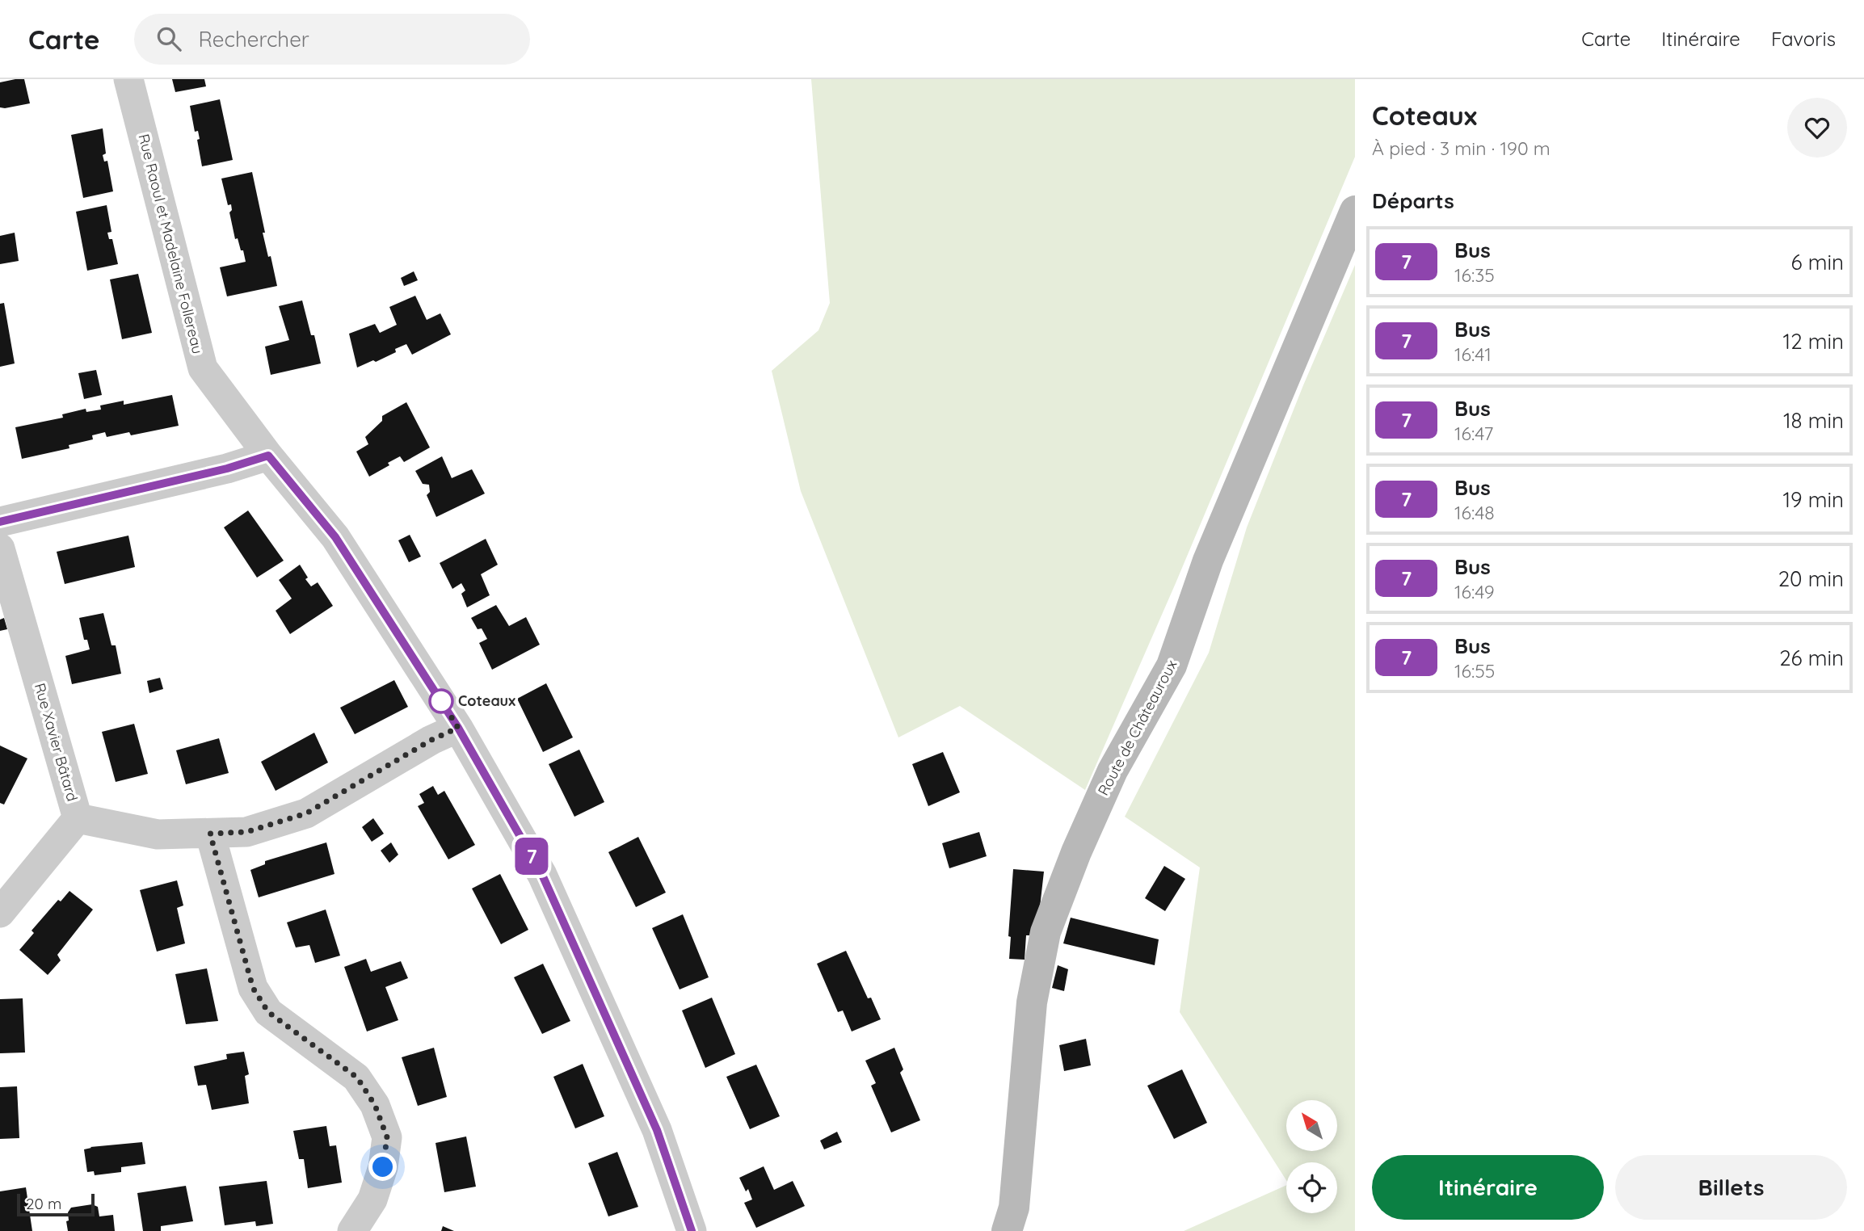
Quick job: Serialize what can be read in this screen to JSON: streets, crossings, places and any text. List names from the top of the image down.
{
  "streets": {
    "street": ["Rue Raoul et Madelaine Follereau", "Route de Châteauroux", "Rue Xavier Bâtard"]
  },
  "places": ["Coteaux"],
  "lines": ["bus line 7"],
  "scale_bar": "20 m",
  "north": "top left",
  "page": {
    "header": "Carte",
    "search": "Rechercher",
    "nav": ["Carte", "Itinéraire", "Favoris"],
    "on_map": "7",
    "heading": [
      ["Coteaux", "À pied · 3 min · 190 m"],
      "Départs"
    ],
    "list": [
      {
        "mark": "7",
        "name": "Bus",
        "note": "16:35",
        "value": "6 min"
      },
      {
        "mark": "7",
        "name": "Bus",
        "note": "16:41",
        "value": "12 min"
      },
      {
        "mark": "7",
        "name": "Bus",
        "note": "16:47",
        "value": "18 min"
      },
      {
        "mark": "7",
        "name": "Bus",
        "note": "16:48",
        "value": "19 min"
      },
      {
        "mark": "7",
        "name": "Bus",
        "note": "16:49",
        "value": "20 min"
      },
      {
        "mark": "7",
        "name": "Bus",
        "note": "16:55",
        "value": "26 min"
      }
    ],
    "buttons": ["Itinéraire", "Billets"],
    "scale": "20 m"
  }
}
